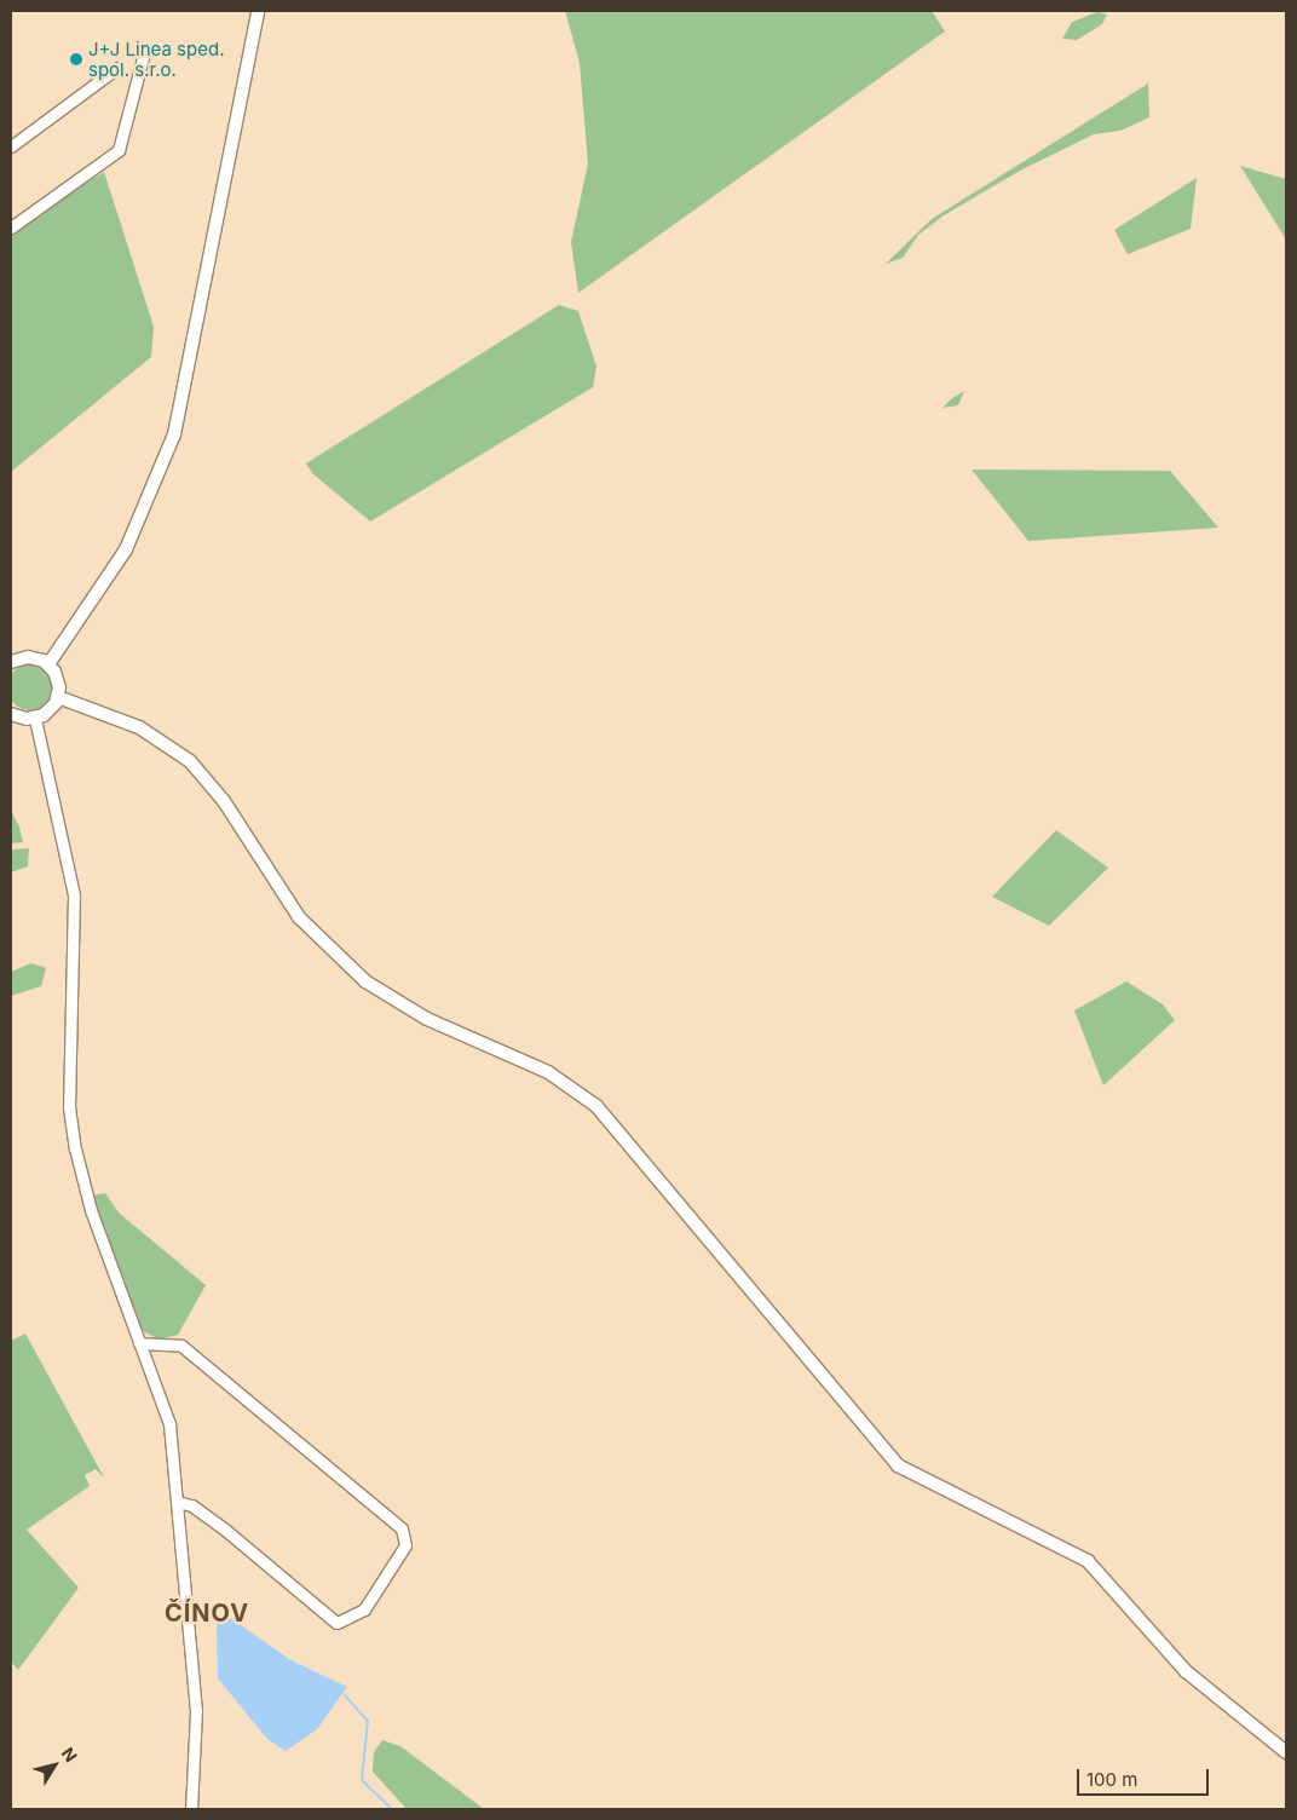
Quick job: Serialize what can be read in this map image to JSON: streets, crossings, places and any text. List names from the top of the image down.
{
  "districts": ["ČÍNOV"],
  "places": ["J+J Linea sped. spol. s.r.o."],
  "scale_bar": "100 m",
  "north": "top right"
}
